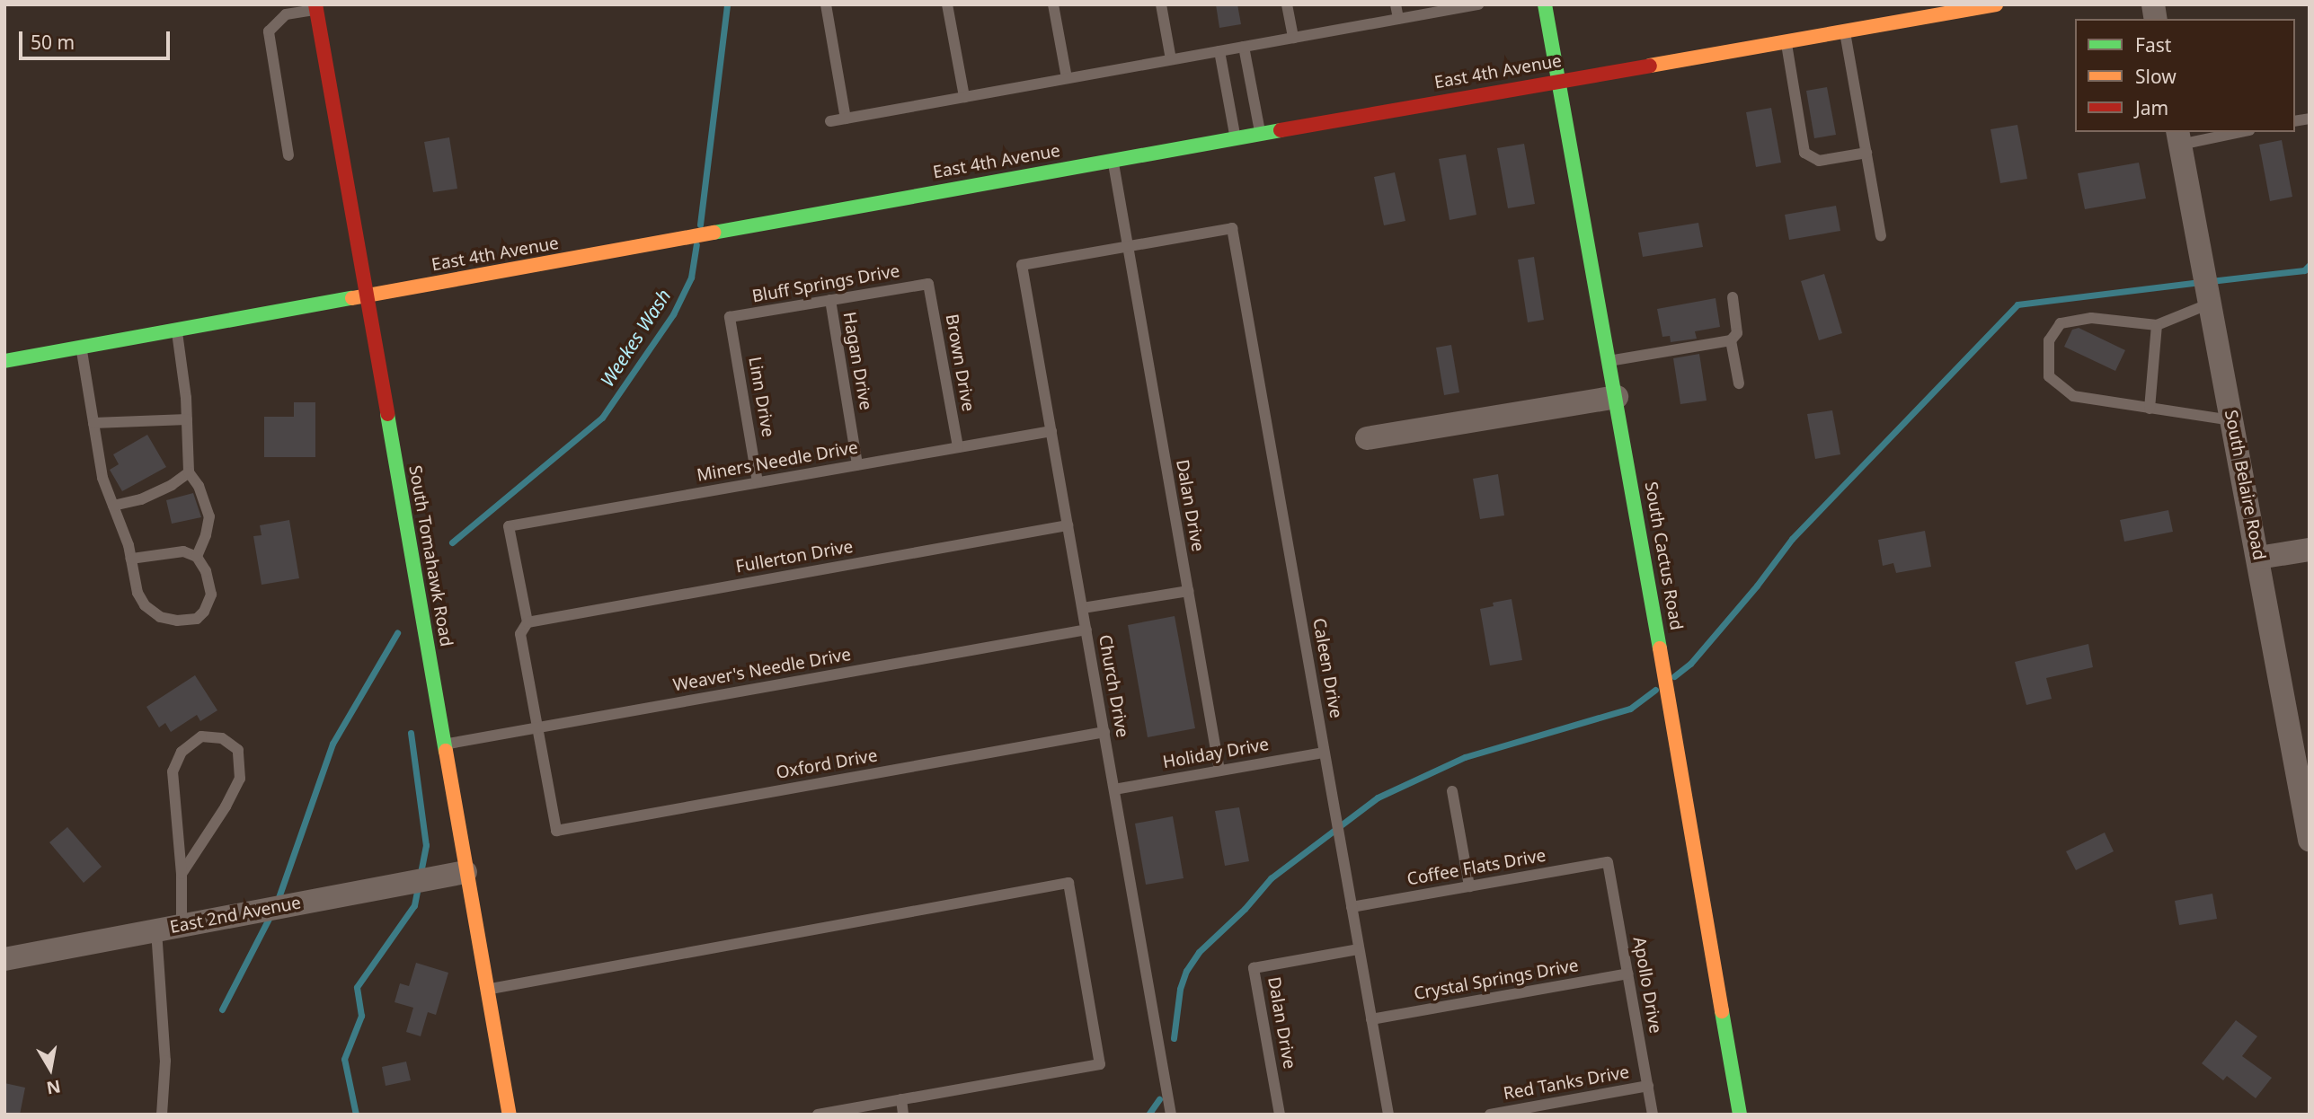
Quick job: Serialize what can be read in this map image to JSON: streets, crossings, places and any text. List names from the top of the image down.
{
  "streets": {
    "street": [
      "East 4th Avenue",
      "South Belaire Road",
      "South Tomahawk Road",
      "South Cactus Road",
      "East 2nd Avenue"
    ],
    "lane": [
      "Bluff Springs Drive",
      "Hagan Drive",
      "Brown Drive",
      "Linn Drive",
      "Miners Needle Drive",
      "Dalan Drive",
      "Fullerton Drive",
      "Caleen Drive",
      "Weaver's Needle Drive",
      "Church Drive",
      "Holiday Drive",
      "Oxford Drive",
      "Coffee Flats Drive",
      "Crystal Springs Drive",
      "Apollo Drive",
      "Red Tanks Drive"
    ]
  },
  "crossings": [
    ["East 4th Avenue", "Dalan Drive"],
    ["East 4th Avenue", "South Tomahawk Road"],
    ["East 4th Avenue", "South Cactus Road"],
    ["Bluff Springs Drive", "Hagan Drive"],
    ["Bluff Springs Drive", "Brown Drive"],
    ["Bluff Springs Drive", "Linn Drive"],
    ["Hagan Drive", "Miners Needle Drive"],
    ["Brown Drive", "Miners Needle Drive"],
    ["Linn Drive", "Miners Needle Drive"],
    ["Miners Needle Drive", "Fullerton Drive"],
    ["Miners Needle Drive", "Church Drive"],
    ["Dalan Drive", "Caleen Drive"],
    ["Dalan Drive", "Church Drive"],
    ["Dalan Drive", "Holiday Drive"],
    ["South Tomahawk Road", "Weaver's Needle Drive"],
    ["South Tomahawk Road", "East 2nd Avenue"],
    ["Fullerton Drive", "Church Drive"],
    ["Caleen Drive", "Church Drive"],
    ["Caleen Drive", "Holiday Drive"],
    ["Caleen Drive", "Coffee Flats Drive"],
    ["Caleen Drive", "Crystal Springs Drive"],
    ["Weaver's Needle Drive", "Church Drive"],
    ["Weaver's Needle Drive", "Oxford Drive"],
    ["Church Drive", "Holiday Drive"],
    ["Church Drive", "Oxford Drive"],
    ["Coffee Flats Drive", "Apollo Drive"],
    ["Crystal Springs Drive", "Apollo Drive"],
    ["Apollo Drive", "Red Tanks Drive"]
  ],
  "water": ["Weekes Wash"],
  "legend": ["Fast", "Slow", "Jam"],
  "scale_bar": "50 m",
  "north": "bottom"
}
